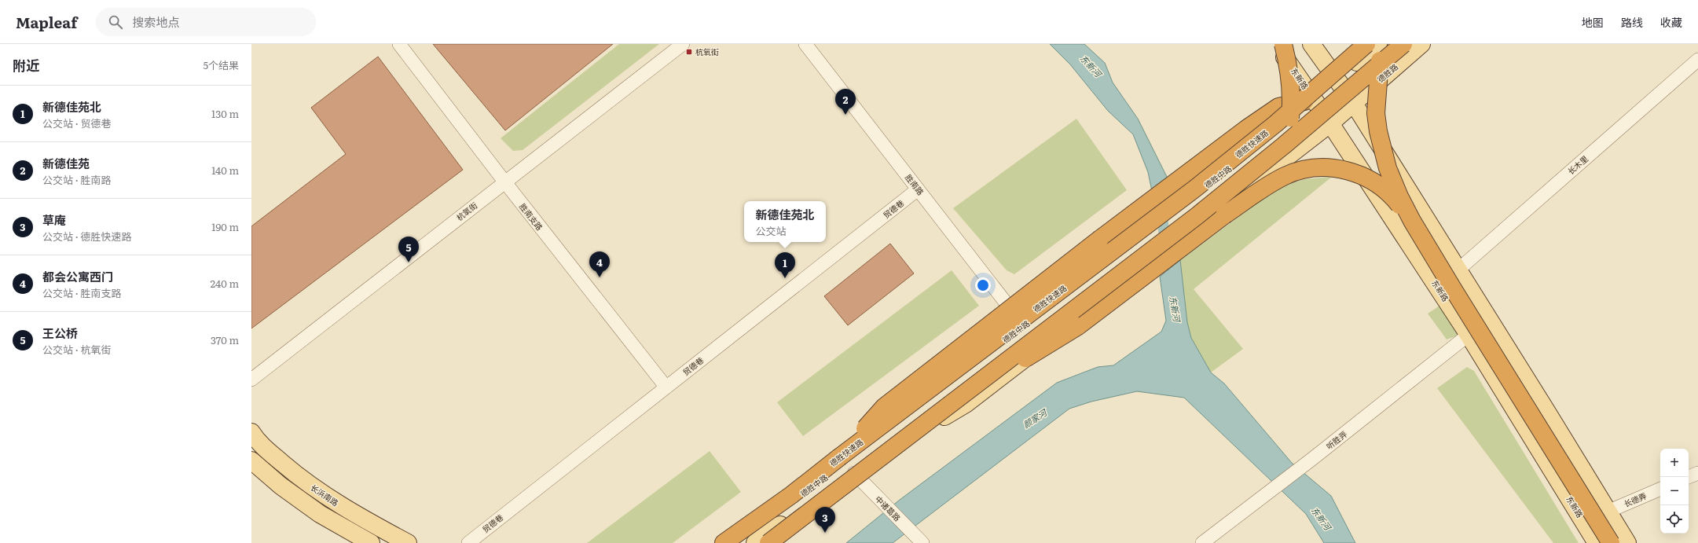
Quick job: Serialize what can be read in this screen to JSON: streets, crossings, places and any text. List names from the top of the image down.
{
  "streets": {
    "highway": ["德胜快速路"],
    "main road": [
      "德胜路",
      "东新路",
      "德胜中路",
      "长浜南路"
    ],
    "street": [
      "长木里",
      "胜南路",
      "贸德巷",
      "杭氧街",
      "胜南支路",
      "听胜弄",
      "长德弄",
      "中诸葛路"
    ]
  },
  "crossings": [
    ["德胜路", "德胜中路"],
    ["东新路", "德胜中路"],
    ["东新路", "听胜弄"],
    ["德胜中路", "胜南路"],
    ["德胜中路", "中诸葛路"],
    ["胜南路", "贸德巷"],
    ["贸德巷", "胜南支路"],
    ["杭氧街", "胜南支路"]
  ],
  "water": ["东新河", "颜家河"],
  "places": {
    "transit": ["杭氧街"]
  },
  "page": {
    "header": "Mapleaf",
    "search": "搜索地点",
    "nav": ["地图", "路线", "收藏"],
    "heading": ["附近", "5个结果"],
    "list": [
      {
        "mark": "1",
        "name": "新德佳苑北",
        "note": "公交站 · 贸德巷",
        "value": "130 m"
      },
      {
        "mark": "2",
        "name": "新德佳苑",
        "note": "公交站 · 胜南路",
        "value": "140 m"
      },
      {
        "mark": "3",
        "name": "草庵",
        "note": "公交站 · 德胜快速路",
        "value": "190 m"
      },
      {
        "mark": "4",
        "name": "都会公寓西门",
        "note": "公交站 · 胜南支路",
        "value": "240 m"
      },
      {
        "mark": "5",
        "name": "王公桥",
        "note": "公交站 · 杭氧街",
        "value": "370 m"
      }
    ],
    "pins": [
      "2",
      "5",
      "4",
      "1",
      "3"
    ],
    "popup": ["新德佳苑北", "公交站"],
    "map_buttons": ["+", "−"]
  }
}
